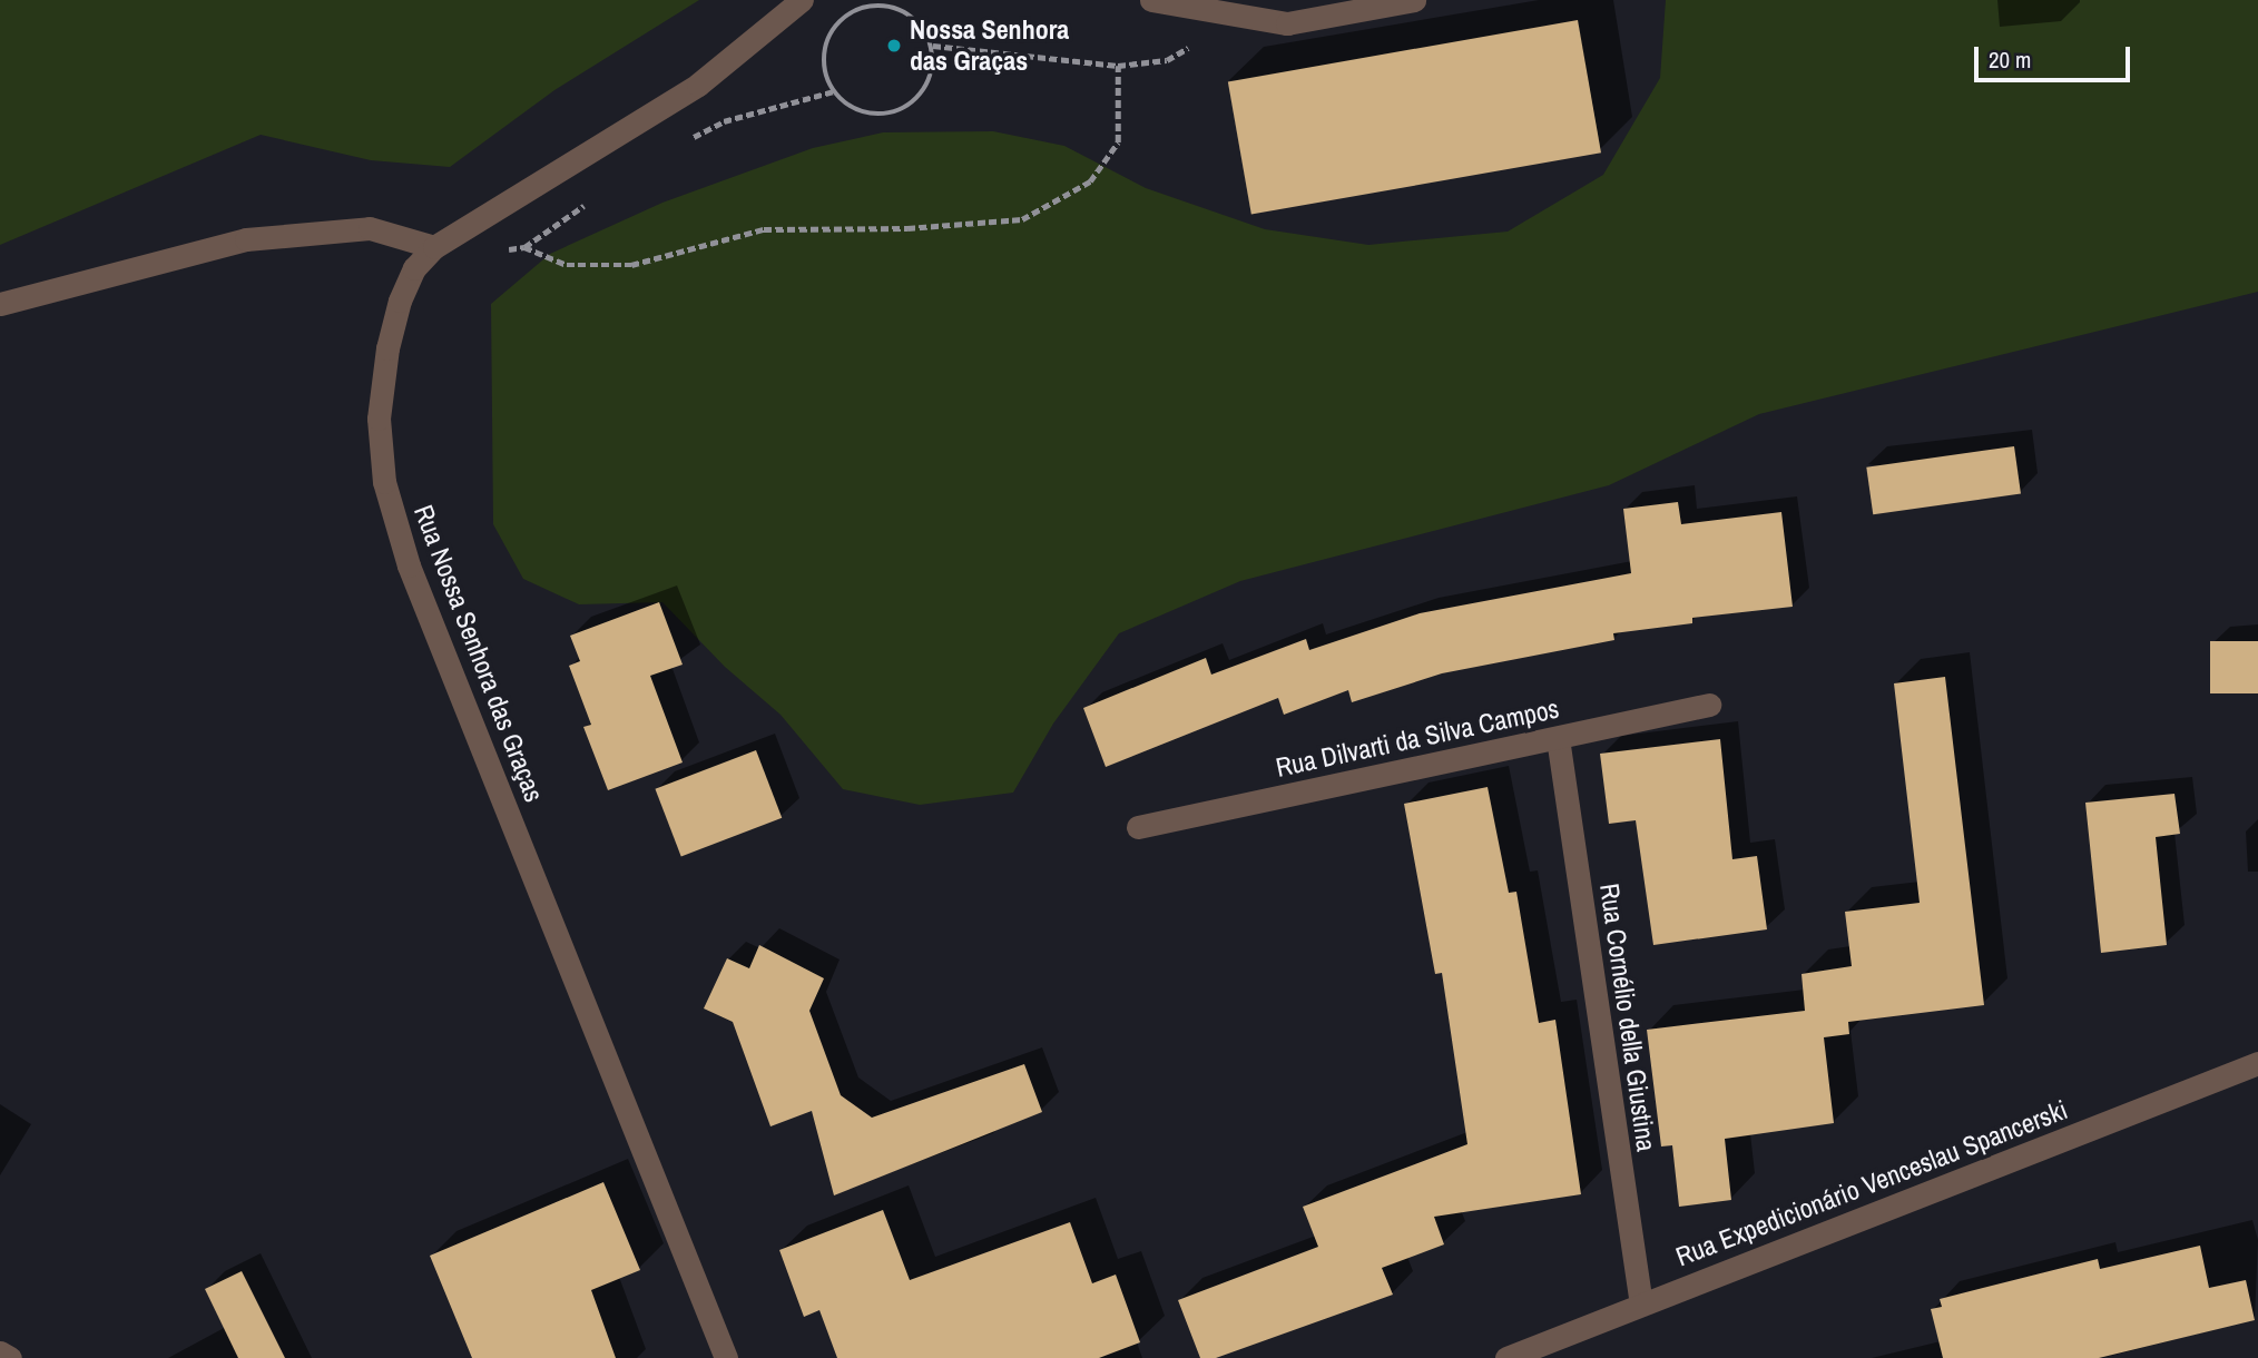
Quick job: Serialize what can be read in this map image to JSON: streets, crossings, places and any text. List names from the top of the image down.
{
  "streets": {
    "street": [
      "Rua Nossa Senhora das Graças",
      "Rua Dilvarti da Silva Campos",
      "Rua Cornélio della Giustina",
      "Rua Expedicionário Venceslau Spancerski"
    ]
  },
  "crossings": [
    ["Rua Dilvarti da Silva Campos", "Rua Cornélio della Giustina"],
    ["Rua Cornélio della Giustina", "Rua Expedicionário Venceslau Spancerski"]
  ],
  "places": ["Nossa Senhora das Graças"],
  "scale_bar": "20 m"
}
